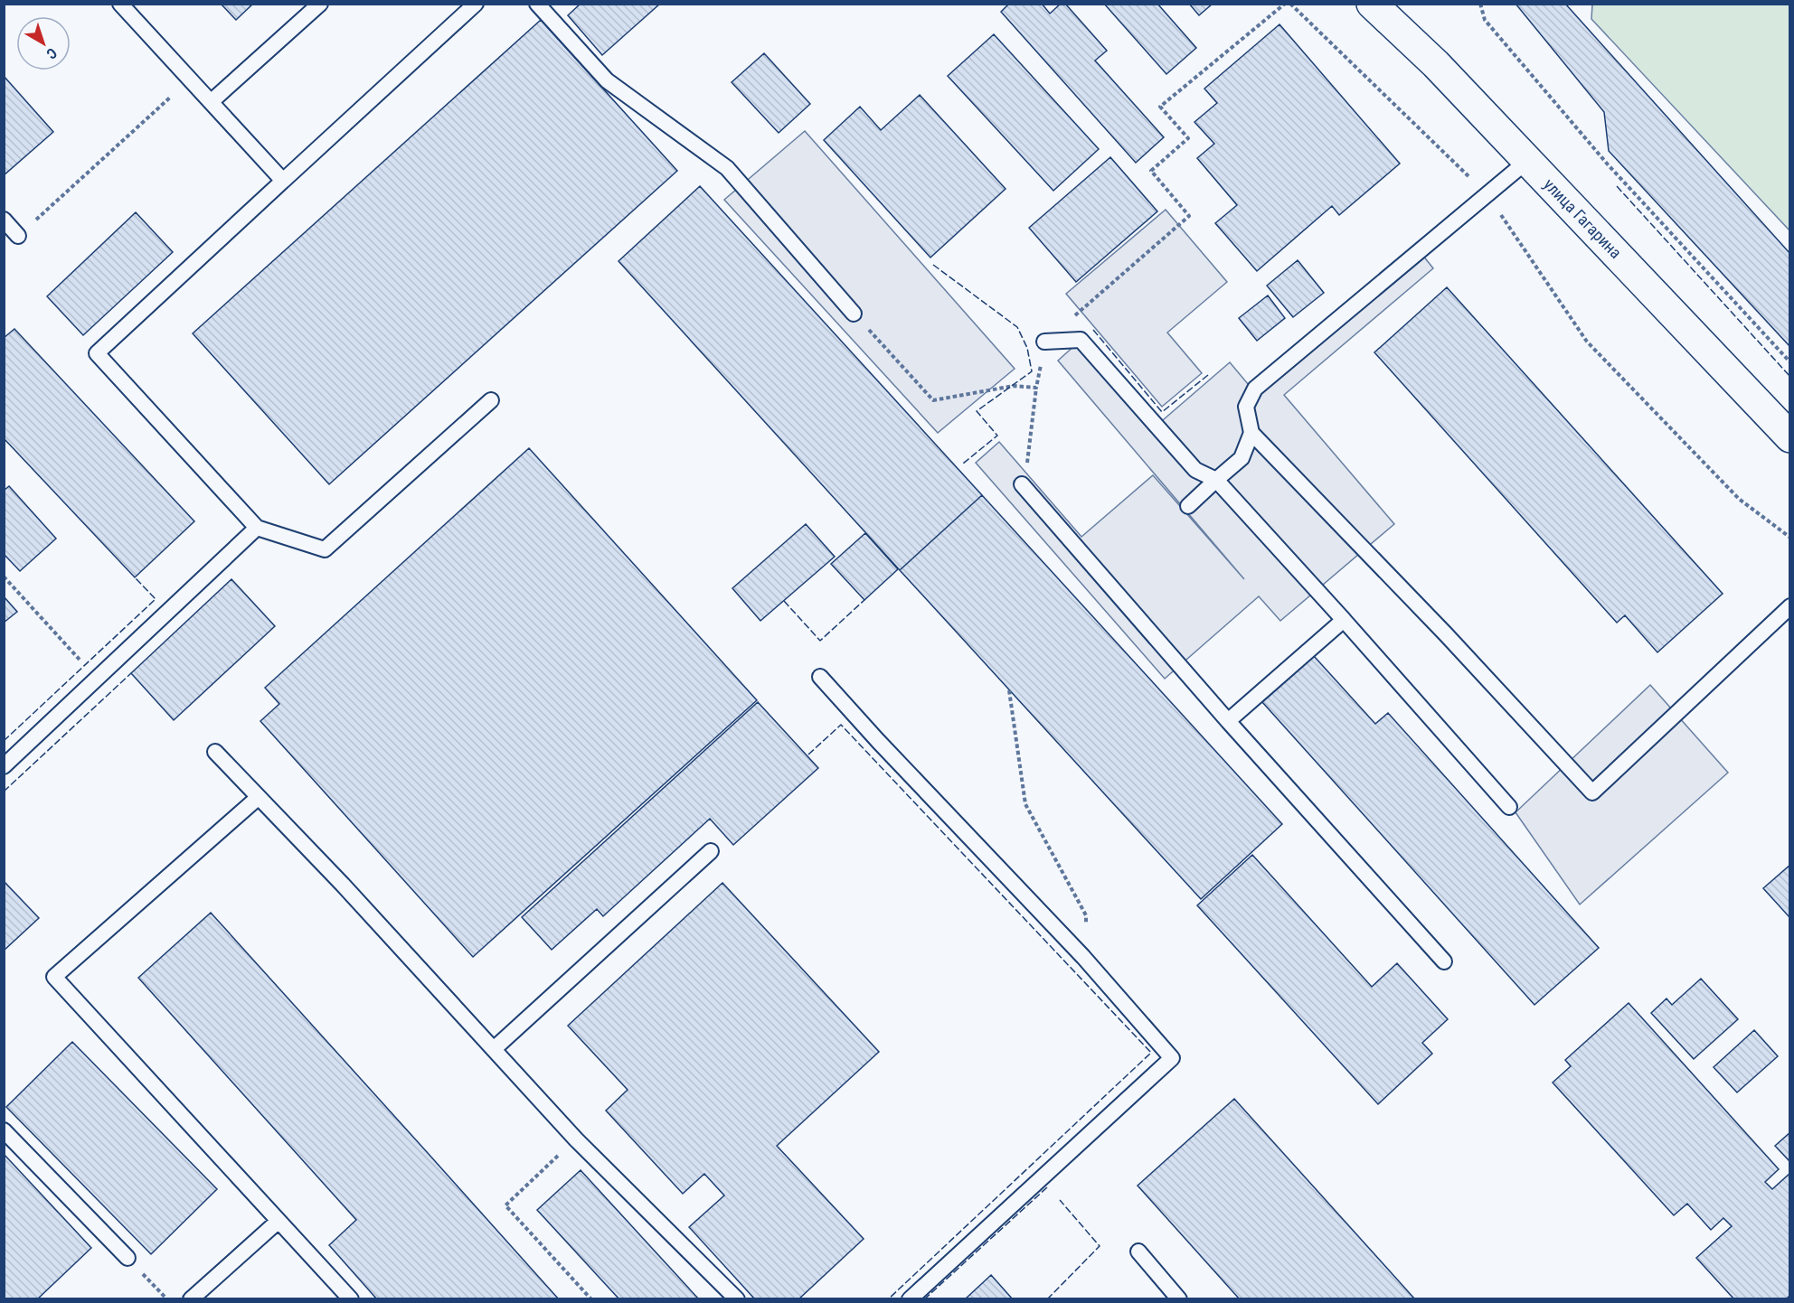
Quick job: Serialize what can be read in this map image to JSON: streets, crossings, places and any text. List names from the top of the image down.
{
  "streets": {
    "main road": ["улица Гагарина"]
  },
  "north": "bottom right"
}
